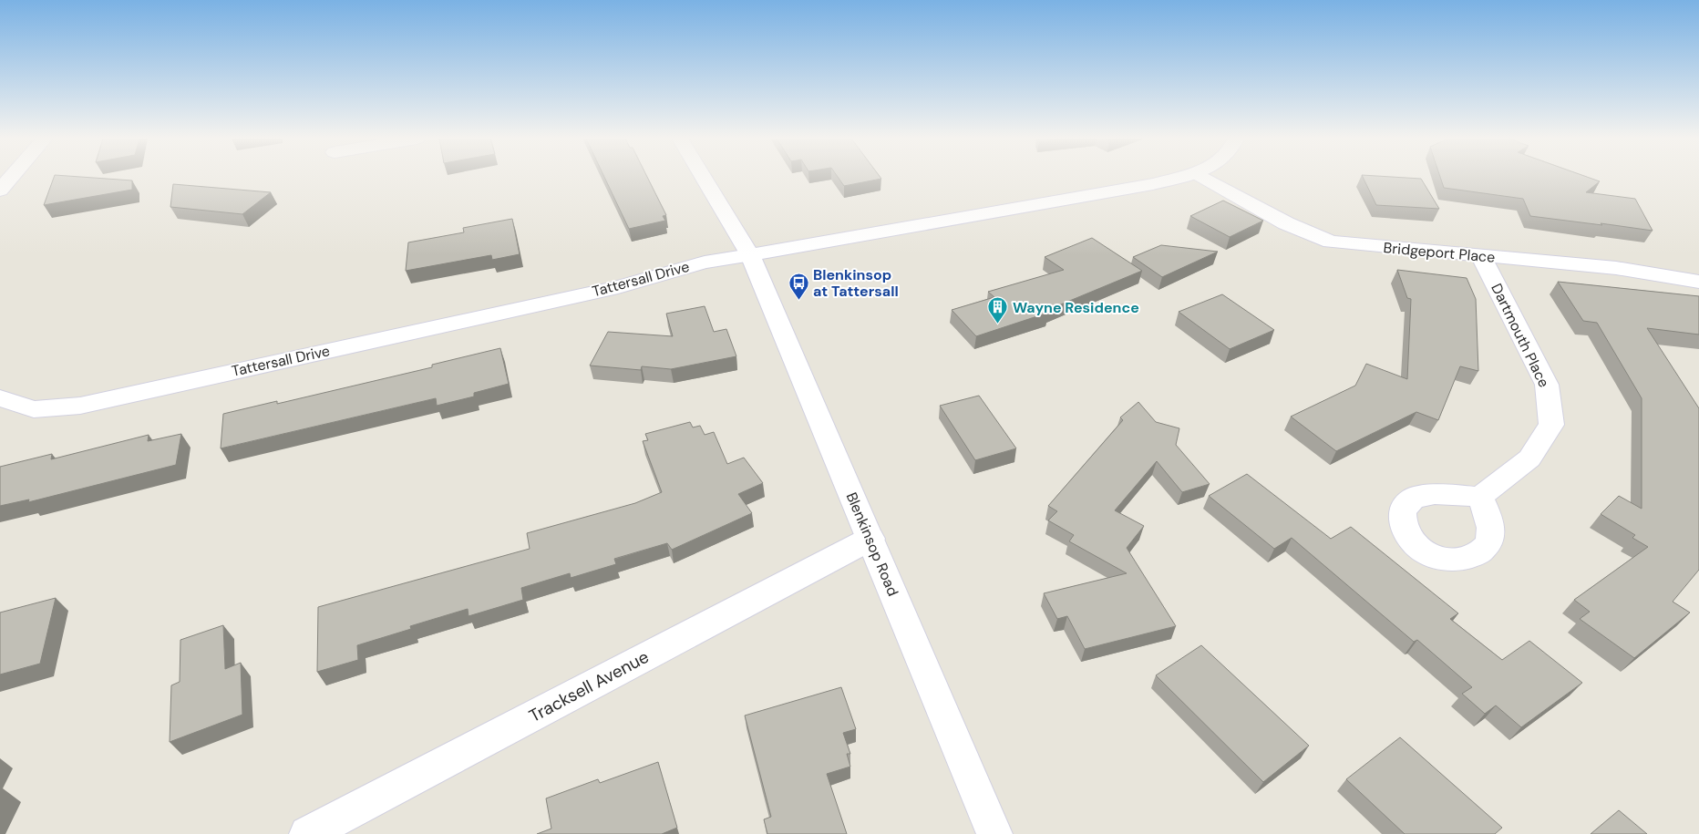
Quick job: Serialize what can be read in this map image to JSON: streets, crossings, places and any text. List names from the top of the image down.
{
  "streets": {
    "street": [
      "Bridgeport Place",
      "Tattersall Drive",
      "Dartmouth Place",
      "Blenkinsop Road",
      "Tracksell Avenue"
    ]
  },
  "crossings": [
    ["Bridgeport Place", "Dartmouth Place"],
    ["Tattersall Drive", "Blenkinsop Road"],
    ["Blenkinsop Road", "Tracksell Avenue"]
  ],
  "places": {
    "bus stop": ["Blenkinsop at Tattersall"],
    "building": ["Wayne Residence"]
  }
}
